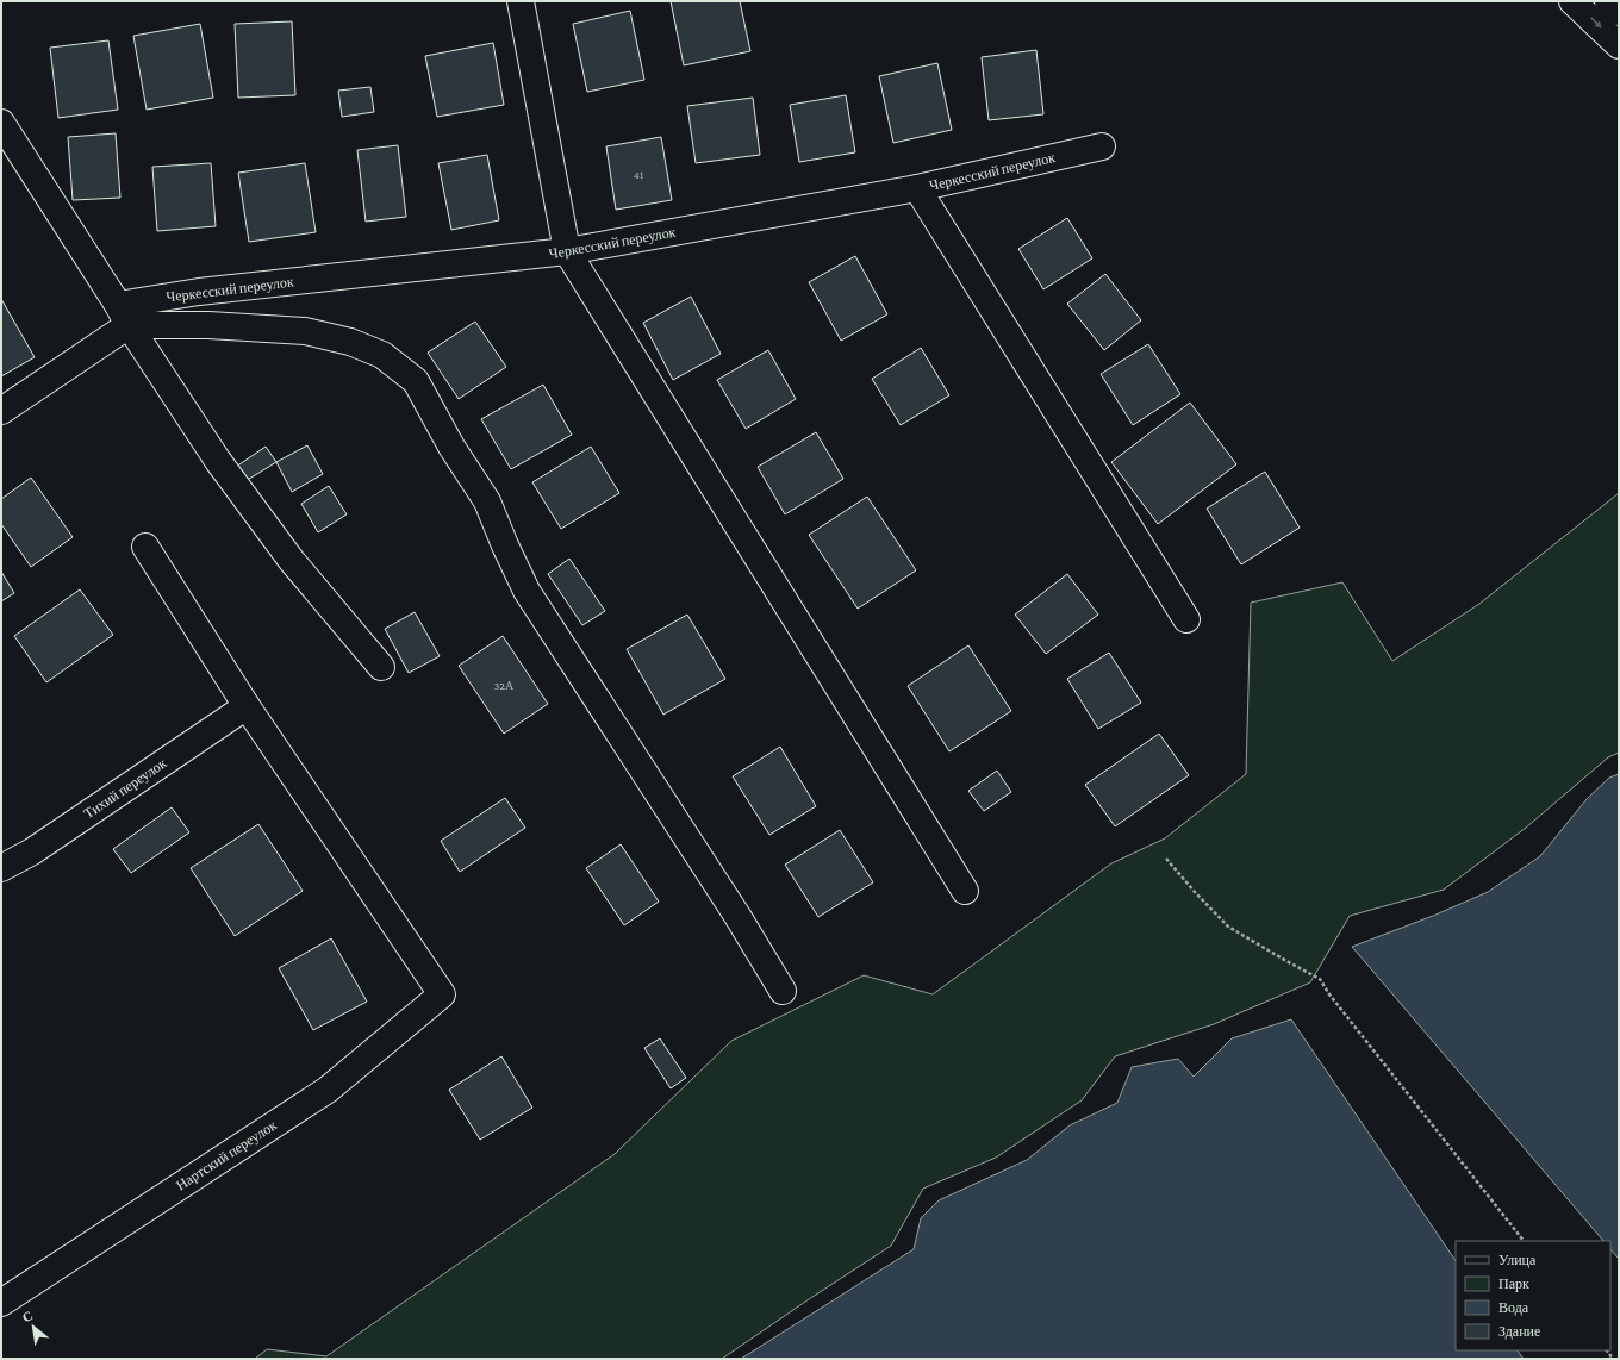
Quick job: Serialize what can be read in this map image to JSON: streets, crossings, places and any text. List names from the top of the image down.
{
  "streets": {
    "street": ["Черкесский переулок", "Тихий переулок", "Нартский переулок"]
  },
  "crossings": [
    ["Тихий переулок", "Нартский переулок"]
  ],
  "house_numbers": ["41", "32А"],
  "legend": [
    "Улица",
    "Парк",
    "Вода",
    "Здание"
  ],
  "north": "top left"
}
